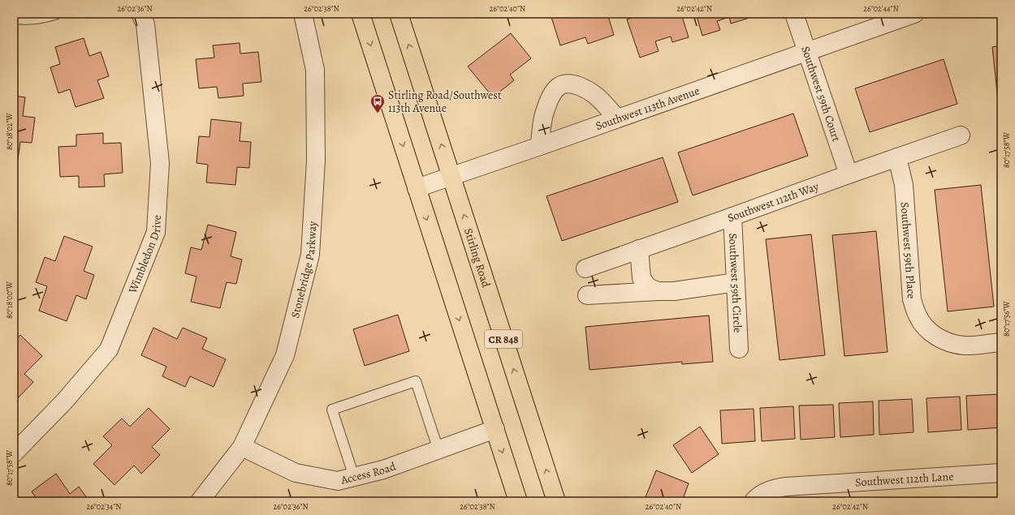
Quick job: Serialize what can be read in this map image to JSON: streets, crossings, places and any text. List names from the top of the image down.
{
  "streets": {
    "main road": ["Stirling Road", "CR 848"],
    "street": [
      "Southwest 59th Court",
      "Southwest 113th Avenue",
      "Southwest 112th Way",
      "Southwest 59th Place",
      "Wimbledon Drive",
      "Stonebridge Parkway",
      "Southwest 59th Circle",
      "Access Road",
      "Southwest 112th Lane"
    ]
  },
  "crossings": [
    ["Southwest 59th Court", "Southwest 113th Avenue"],
    ["Southwest 59th Court", "Southwest 112th Way"],
    ["Southwest 113th Avenue", "Stirling Road"],
    ["Southwest 113th Avenue", "CR 848"],
    ["Southwest 112th Way", "Southwest 59th Place"],
    ["Southwest 112th Way", "Southwest 59th Circle"],
    ["Stonebridge Parkway", "Access Road"],
    ["CR 848", "Access Road"]
  ],
  "places": {
    "bus stop": ["Stirling Road/Southwest 113th Avenue"]
  },
  "coordinates": [
    "26°02'36\"N",
    "26°02'38\"N",
    "26°02'40\"N",
    "26°02'42\"N",
    "26°02'44\"N",
    "80°18'02\"W",
    "80°17'58\"W",
    "80°18'00\"W",
    "80°17'56\"W",
    "26°02'34\"N"
  ]
}
